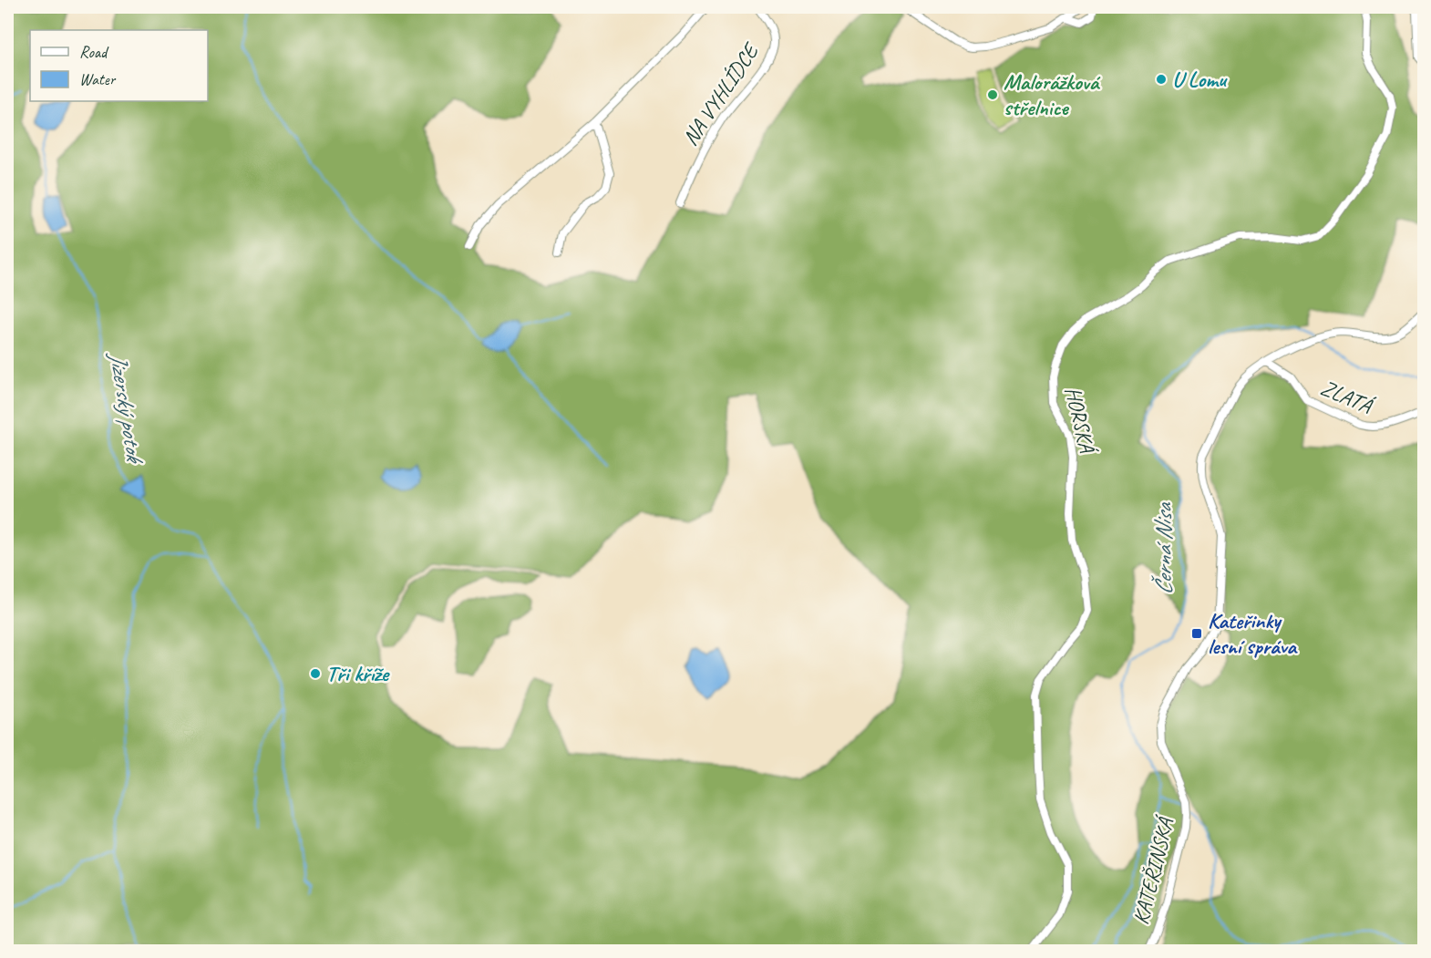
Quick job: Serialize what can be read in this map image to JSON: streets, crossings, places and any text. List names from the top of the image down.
{
  "streets": {
    "street": [
      "NA VYHLÍDCE",
      "ZLATÁ",
      "HORSKÁ",
      "KATEŘINSKÁ"
    ]
  },
  "crossings": [
    ["ZLATÁ", "KATEŘINSKÁ"]
  ],
  "water": ["Jizerský potok", "Černá Nisa"],
  "places": {
    "other": ["U Lomu", "Malorážková střelnice", "Tři kříže"],
    "transit": ["Kateřinky lesní správa"]
  },
  "legend": ["Road", "Water"]
}
